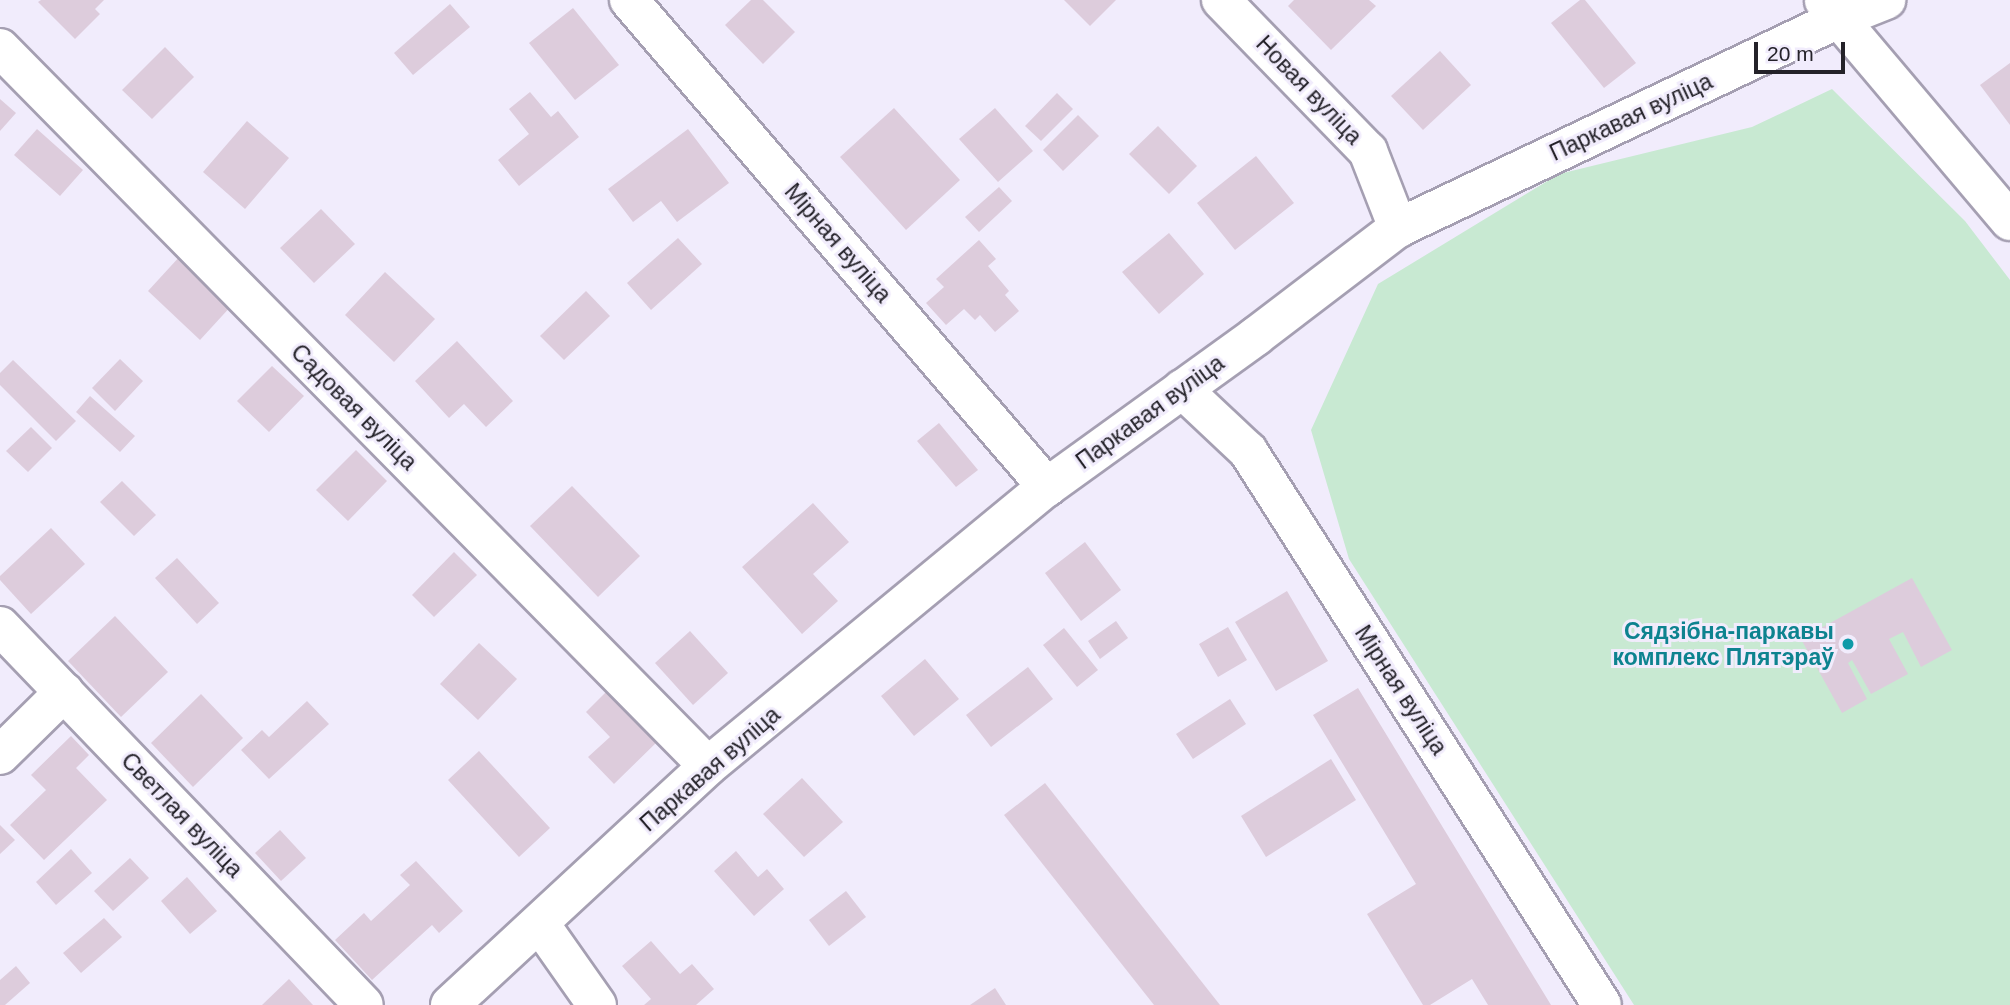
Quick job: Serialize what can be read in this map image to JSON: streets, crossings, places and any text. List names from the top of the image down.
{
  "streets": {
    "street": [
      "Новая вуліца",
      "Паркавая вуліца",
      "Мірная вуліца",
      "Садовая вуліца",
      "Светлая вуліца"
    ]
  },
  "crossings": [
    ["Новая вуліца", "Паркавая вуліца"],
    ["Паркавая вуліца", "Мірная вуліца"],
    ["Паркавая вуліца", "Садовая вуліца"]
  ],
  "places": ["Сядзібна-паркавы комплекс Плятэраў"],
  "scale_bar": "20 m"
}
